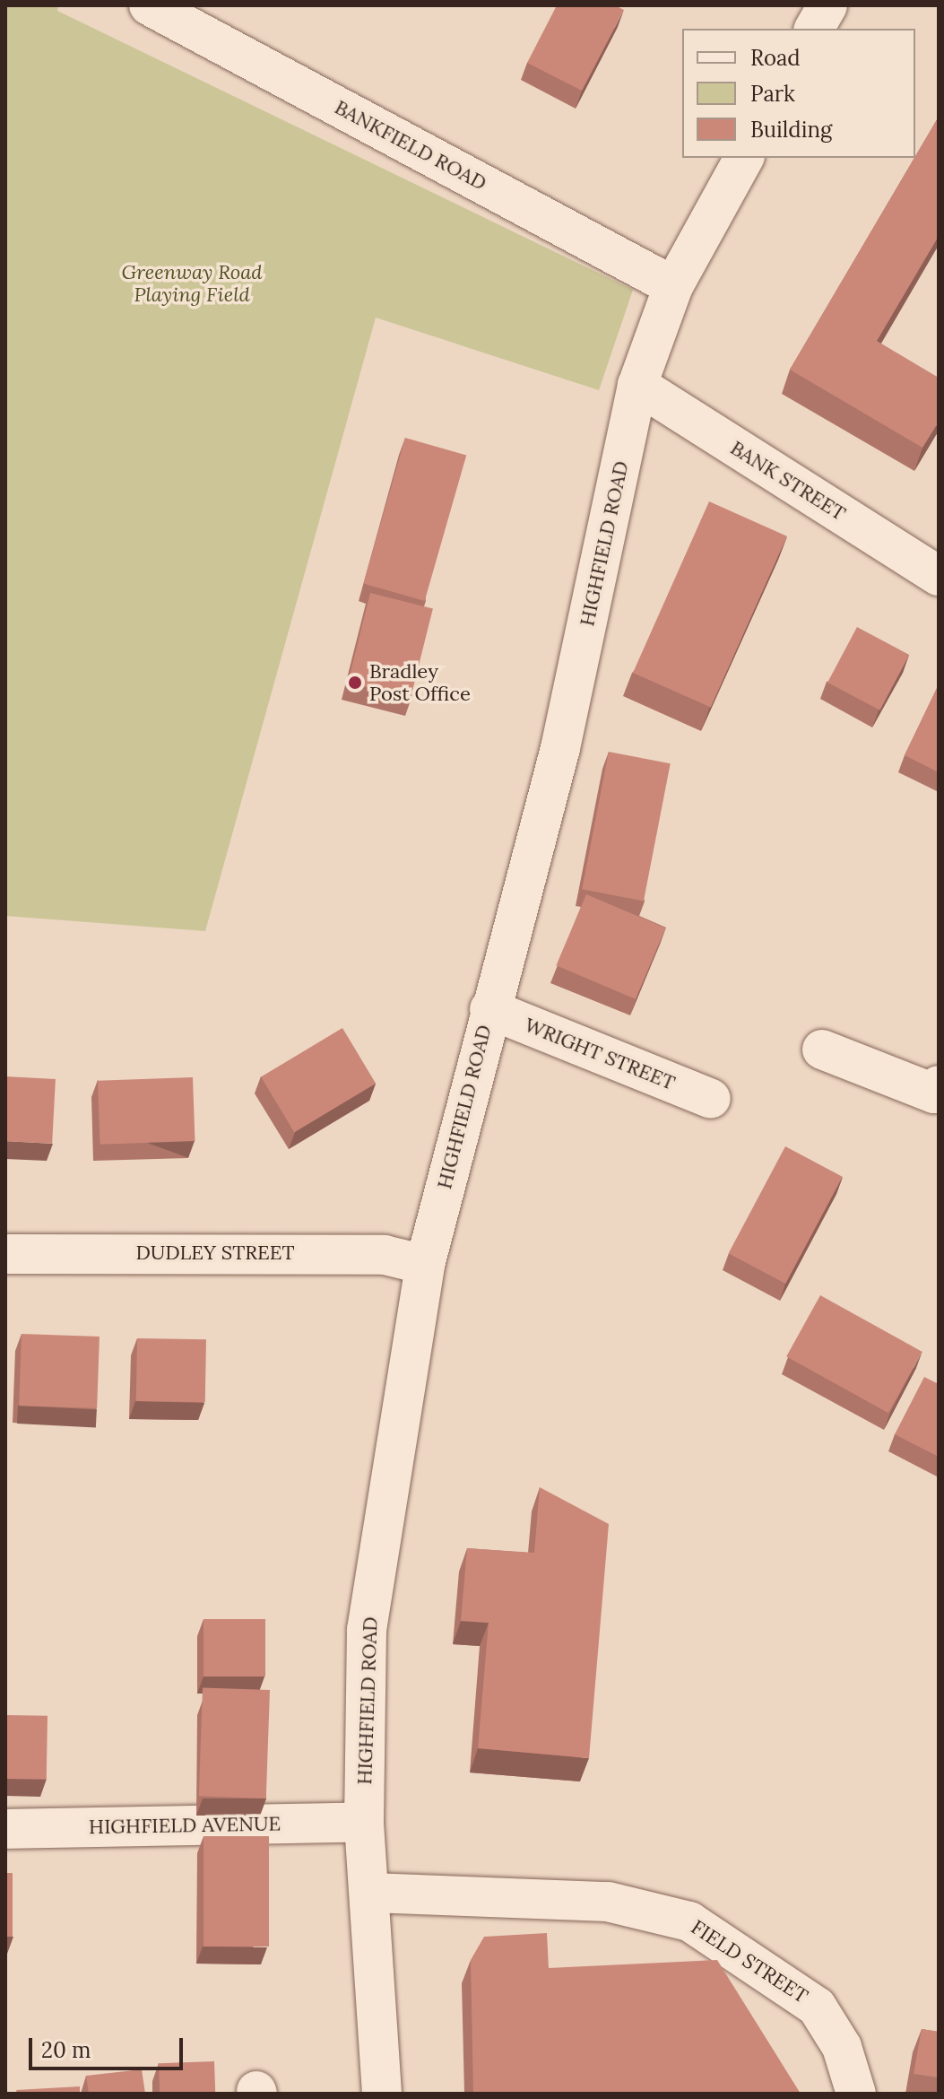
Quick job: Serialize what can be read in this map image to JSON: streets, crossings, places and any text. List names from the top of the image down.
{
  "streets": {
    "street": [
      "BANKFIELD ROAD",
      "BANK STREET",
      "HIGHFIELD ROAD",
      "WRIGHT STREET",
      "DUDLEY STREET",
      "HIGHFIELD AVENUE",
      "FIELD STREET"
    ]
  },
  "crossings": [
    ["BANKFIELD ROAD", "HIGHFIELD ROAD"],
    ["BANK STREET", "HIGHFIELD ROAD"],
    ["HIGHFIELD ROAD", "WRIGHT STREET"],
    ["HIGHFIELD ROAD", "DUDLEY STREET"],
    ["HIGHFIELD ROAD", "HIGHFIELD AVENUE"],
    ["HIGHFIELD ROAD", "FIELD STREET"]
  ],
  "parks": ["Greenway Road Playing Field"],
  "places": ["Bradley Post Office"],
  "legend": ["Road", "Park", "Building"],
  "scale_bar": "20 m"
}
